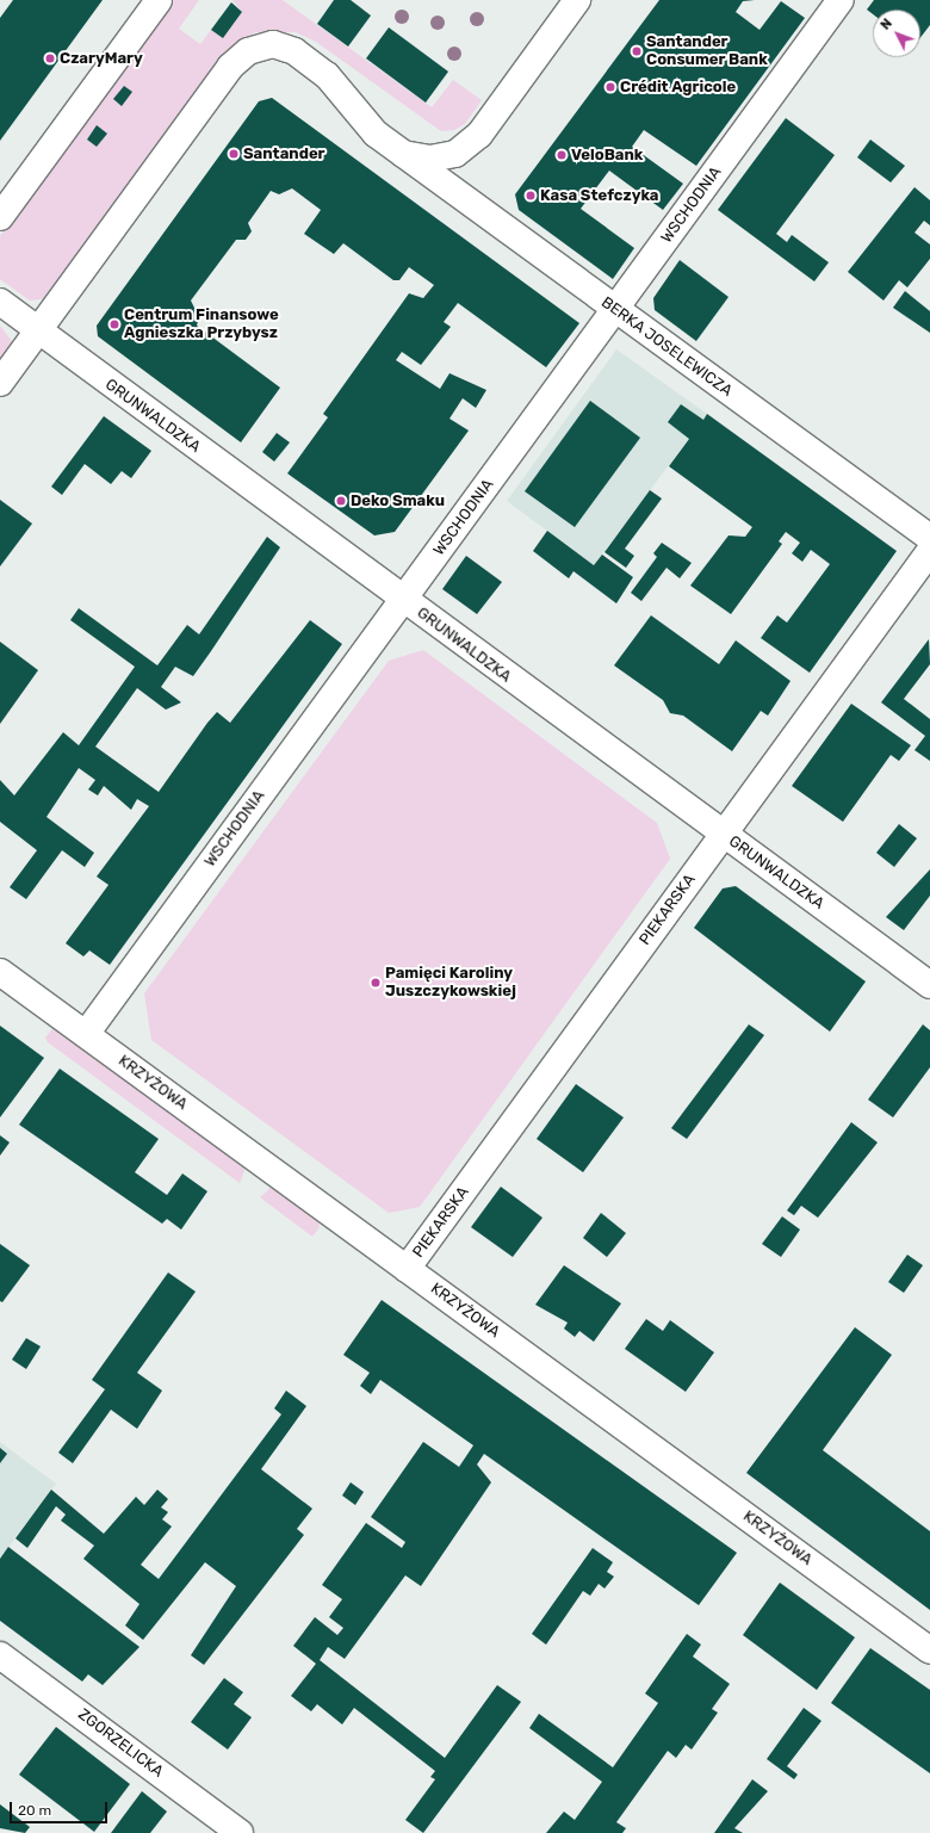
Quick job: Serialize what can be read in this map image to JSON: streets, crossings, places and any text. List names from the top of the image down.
{
  "streets": {
    "street": [
      "WSCHODNIA",
      "BERKA JOSELEWICZA",
      "GRUNWALDZKA",
      "PIEKARSKA",
      "KRZYŻOWA",
      "ZGORZELICKA"
    ]
  },
  "crossings": [
    ["WSCHODNIA", "BERKA JOSELEWICZA"],
    ["WSCHODNIA", "GRUNWALDZKA"],
    ["WSCHODNIA", "KRZYŻOWA"],
    ["BERKA JOSELEWICZA", "GRUNWALDZKA"],
    ["GRUNWALDZKA", "PIEKARSKA"],
    ["PIEKARSKA", "KRZYŻOWA"]
  ],
  "places": [
    "Santander Consumer Bank",
    "CzaryMary",
    "Crédit Agricole",
    "Santander",
    "VeloBank",
    "Kasa Stefczyka",
    "Centrum Finansowe Agnieszka Przybysz",
    "Deko Smaku",
    "Pamięci Karoliny Juszczykowskiej"
  ],
  "scale_bar": "20 m",
  "north": "top left"
}
